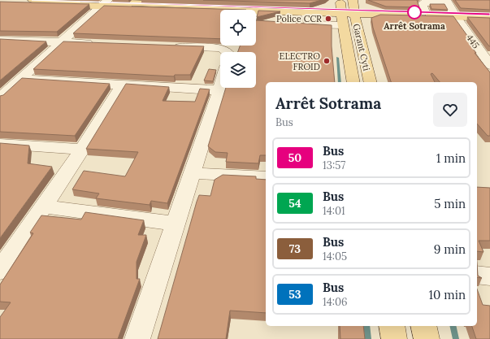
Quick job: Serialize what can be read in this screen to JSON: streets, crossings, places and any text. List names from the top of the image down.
{
  "streets": {
    "main road": ["Garant Cyti"],
    "street": ["445"]
  },
  "places": ["Arrêt Sotrama", "Police CCR", "ELECTRO FROID"],
  "lines": ["bus line 50"],
  "page": {
    "heading": ["Arrêt Sotrama", "Bus"],
    "list": [
      {
        "mark": "50",
        "name": "Bus",
        "note": "13:57",
        "value": "1 min"
      },
      {
        "mark": "54",
        "name": "Bus",
        "note": "14:01",
        "value": "5 min"
      },
      {
        "mark": "73",
        "name": "Bus",
        "note": "14:05",
        "value": "9 min"
      },
      {
        "mark": "53",
        "name": "Bus",
        "note": "14:06",
        "value": "10 min"
      }
    ]
  }
}
